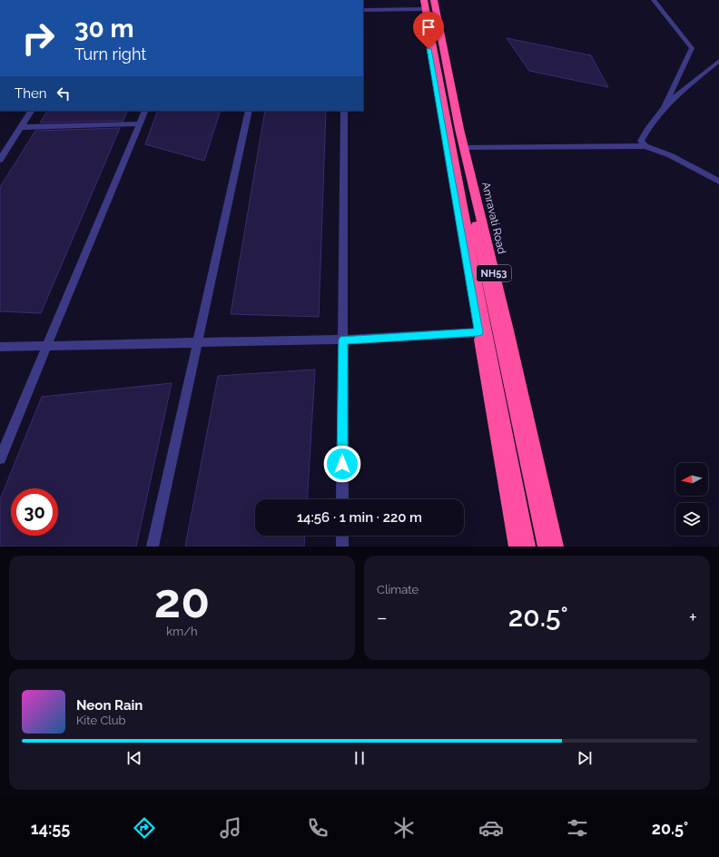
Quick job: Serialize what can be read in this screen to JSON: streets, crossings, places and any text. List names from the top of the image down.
{
  "streets": {
    "highway": ["Amravati Road", "NH53"]
  },
  "north": "left",
  "page": {
    "turn": ["30 m", "Turn right"],
    "then": "Then",
    "limit": "30",
    "trip": "14:56 · 1 min · 220 m",
    "tile": [
      ["20", "km/h"],
      "Climate"
    ],
    "heat": ["−", "20.5°", "+"],
    "song": ["Neon Rain", "Kite Club"],
    "tabs": ["14:55", "20.5°"]
  }
}
